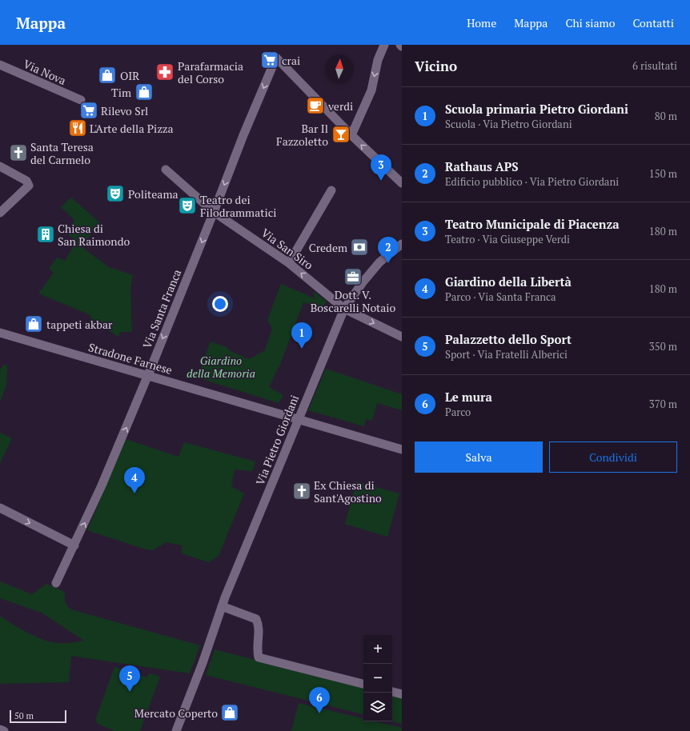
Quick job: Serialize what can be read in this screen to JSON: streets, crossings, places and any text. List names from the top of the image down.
{
  "streets": {
    "street": [
      "Via Nova",
      "Via San Siro",
      "Via Santa Franca",
      "Stradone Farnese",
      "Via Pietro Giordani"
    ]
  },
  "crossings": [
    ["Via San Siro", "Via Santa Franca"],
    ["Via San Siro", "Via Pietro Giordani"],
    ["Via Santa Franca", "Stradone Farnese"],
    ["Stradone Farnese", "Via Pietro Giordani"]
  ],
  "parks": ["Giardino della Memoria"],
  "places": {
    "supermarket": ["crai", "Rilevo Srl"],
    "pharmacy": ["Parafarmacia del Corso"],
    "shop": [
      "OIR",
      "Tim",
      "tappeti akbar",
      "Mercato Coperto"
    ],
    "cafe": ["verdi"],
    "restaurant": ["L'Arte della Pizza"],
    "bar": ["Bar Il Fazzoletto"],
    "church": ["Santa Teresa del Carmelo", "Ex Chiesa di Sant'Agostino"],
    "theatre": ["Politeama", "Teatro dei Filodrammatici"],
    "building": ["Chiesa di San Raimondo"],
    "bank": ["Credem"],
    "office": ["Dott. V. Boscarelli Notaio"]
  },
  "scale_bar": "50 m",
  "north": "top",
  "page": {
    "header": "Mappa",
    "nav": [
      "Home",
      "Mappa",
      "Chi siamo",
      "Contatti"
    ],
    "heading": ["Vicino", "6 risultati"],
    "list": [
      {
        "mark": "1",
        "name": "Scuola primaria Pietro Giordani",
        "note": "Scuola · Via Pietro Giordani",
        "value": "80 m"
      },
      {
        "mark": "2",
        "name": "Rathaus APS",
        "note": "Edificio pubblico · Via Pietro Giordani",
        "value": "150 m"
      },
      {
        "mark": "3",
        "name": "Teatro Municipale di Piacenza",
        "note": "Teatro · Via Giuseppe Verdi",
        "value": "180 m"
      },
      {
        "mark": "4",
        "name": "Giardino della Libertà",
        "note": "Parco · Via Santa Franca",
        "value": "180 m"
      },
      {
        "mark": "5",
        "name": "Palazzetto dello Sport",
        "note": "Sport · Via Fratelli Alberici",
        "value": "350 m"
      },
      {
        "mark": "6",
        "name": "Le mura",
        "note": "Parco",
        "value": "370 m"
      }
    ],
    "pins": [
      "3",
      "2",
      "1",
      "4",
      "5",
      "6"
    ],
    "buttons": ["Salva", "Condividi"],
    "map_buttons": ["+", "−"],
    "scale": "50 m"
  }
}
